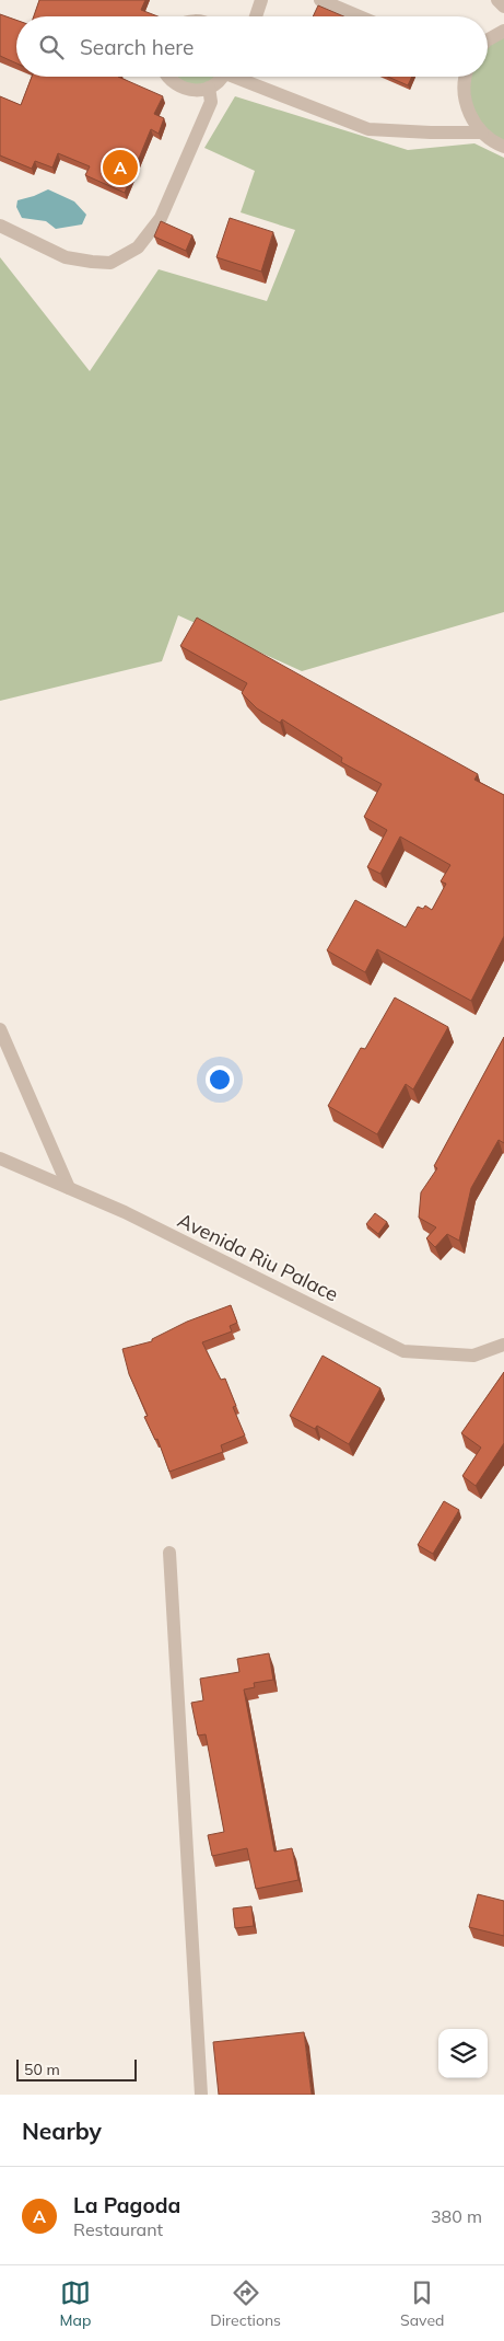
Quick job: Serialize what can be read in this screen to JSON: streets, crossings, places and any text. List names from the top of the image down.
{
  "streets": {
    "street": ["Avenida Riu Palace"]
  },
  "scale_bar": "50 m",
  "page": {
    "search": "Search here",
    "pins": "A",
    "scale": "50 m",
    "heading": "Nearby",
    "list": [
      {
        "mark": "A",
        "name": "La Pagoda",
        "note": "Restaurant",
        "value": "380 m"
      }
    ],
    "nav": ["Map", "Directions", "Saved"]
  }
}
